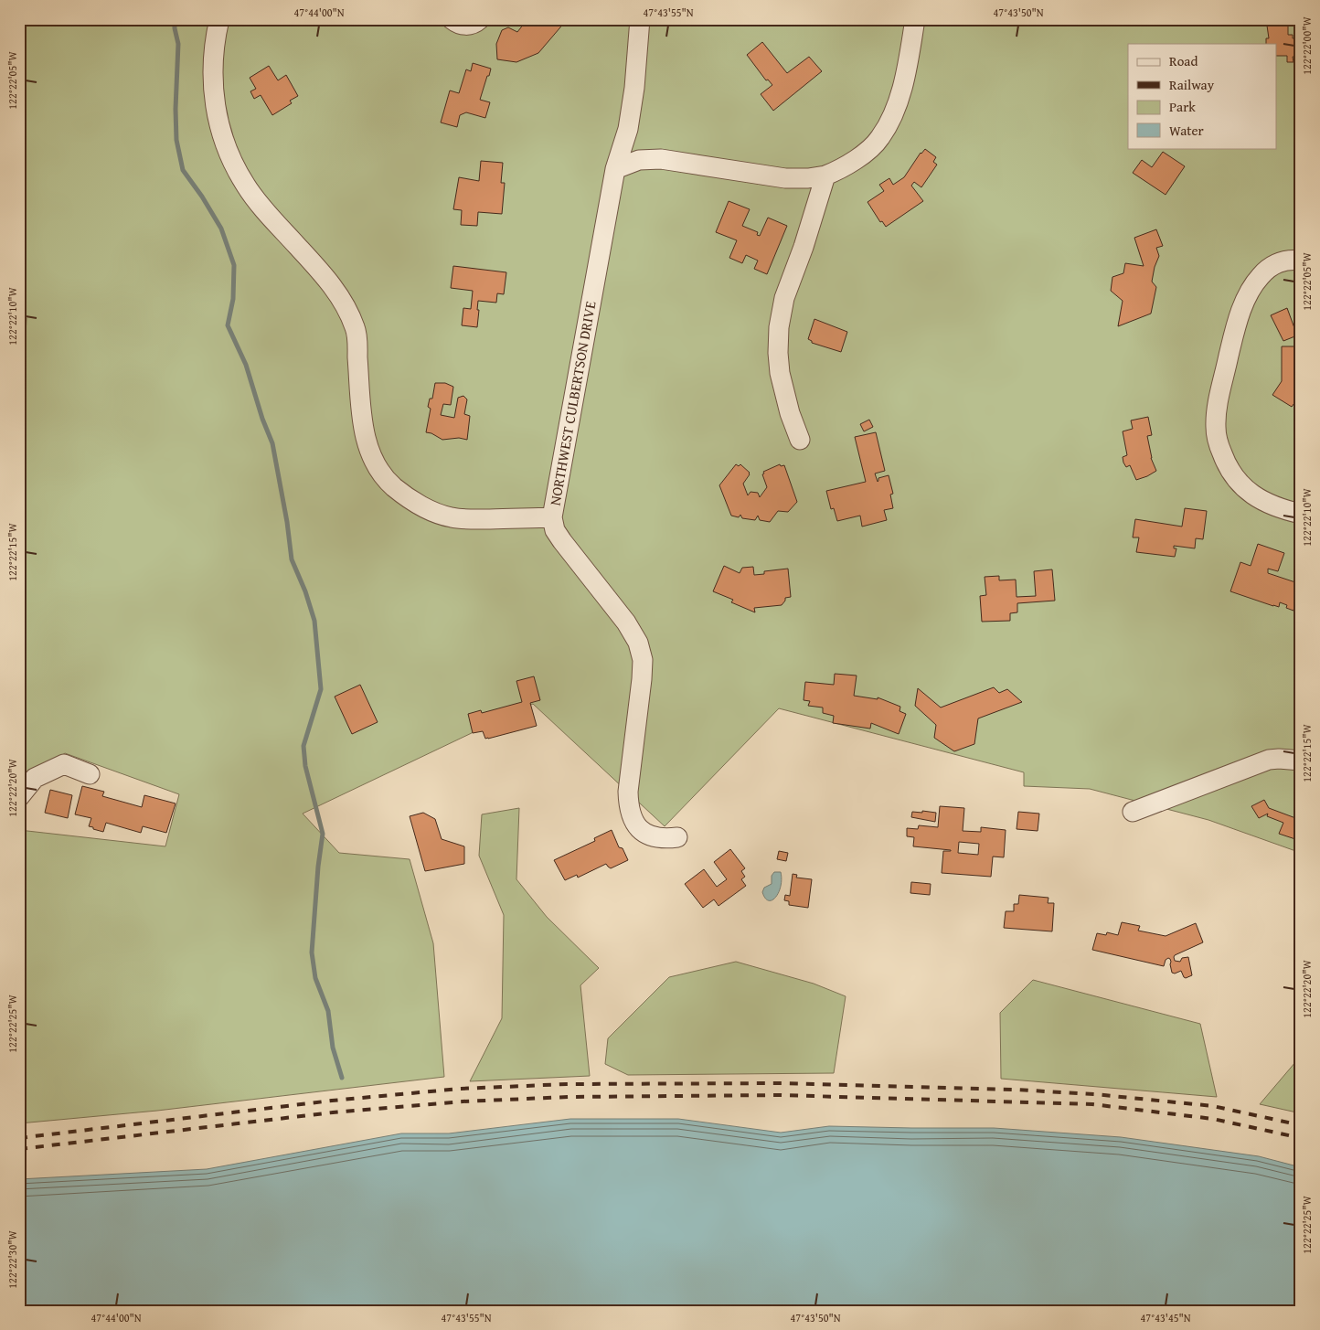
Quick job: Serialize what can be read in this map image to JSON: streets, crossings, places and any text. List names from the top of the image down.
{
  "streets": {
    "street": ["NORTHWEST CULBERTSON DRIVE"]
  },
  "legend": [
    "Road",
    "Railway",
    "Park",
    "Water"
  ],
  "coordinates": [
    "47°44'00\"N",
    "47°43'55\"N",
    "47°43'50\"N",
    "122°22'00\"W",
    "122°22'05\"W",
    "122°22'10\"W",
    "122°22'15\"W",
    "122°22'20\"W",
    "122°22'25\"W",
    "122°22'30\"W",
    "47°43'45\"N"
  ]
}
